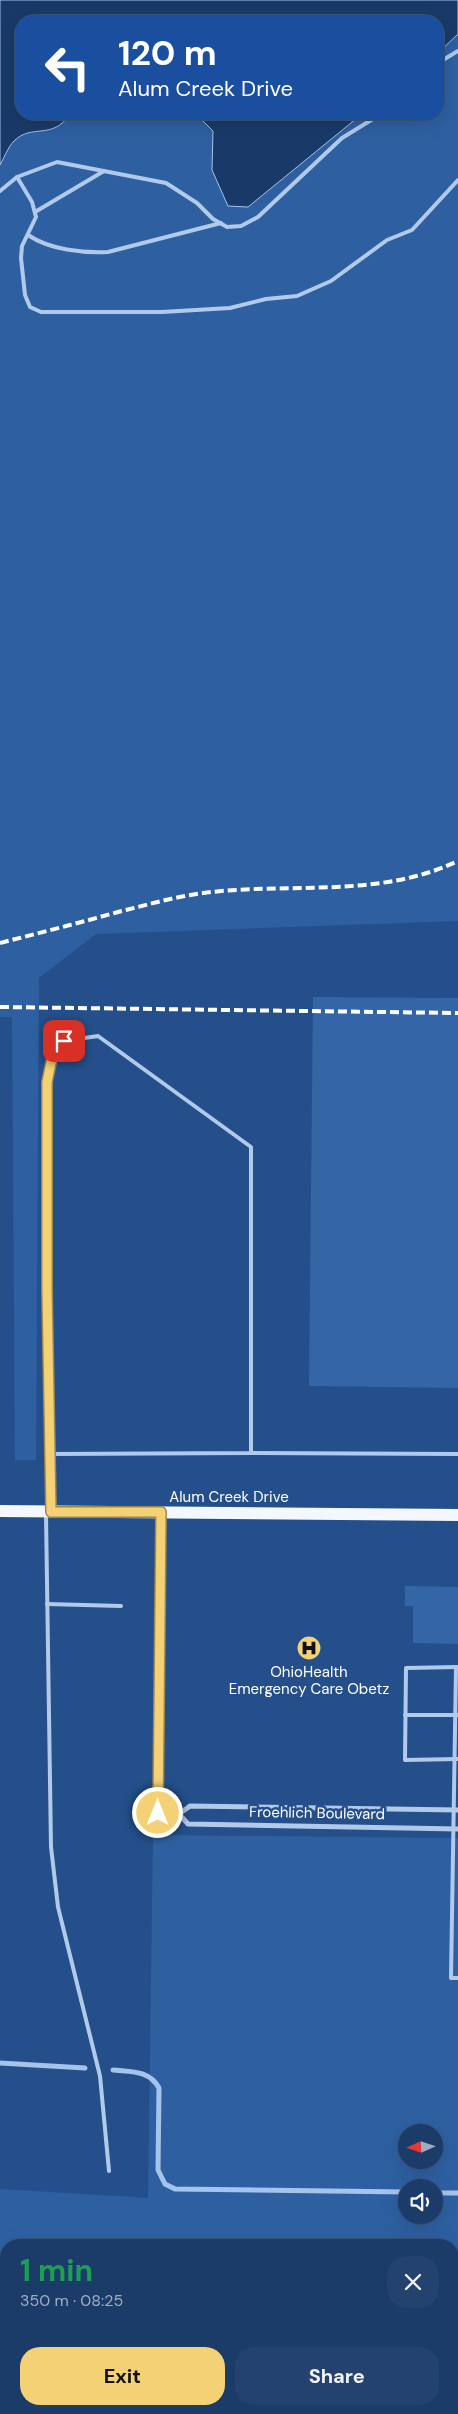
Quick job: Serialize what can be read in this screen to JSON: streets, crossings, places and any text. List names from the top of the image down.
{
  "streets": {
    "main road": ["Alum Creek Drive"],
    "street": ["Froehlich Boulevard"]
  },
  "crossings": [
    ["Alum Creek Drive", "Froehlich Boulevard"]
  ],
  "places": {
    "hospital": ["OhioHealth Emergency Care Obetz"]
  },
  "north": "left",
  "page": {
    "turn": ["120 m", "Alum Creek Drive"],
    "heading": ["1 min", "350 m · 08:25"],
    "buttons": ["Exit", "Share"]
  }
}
